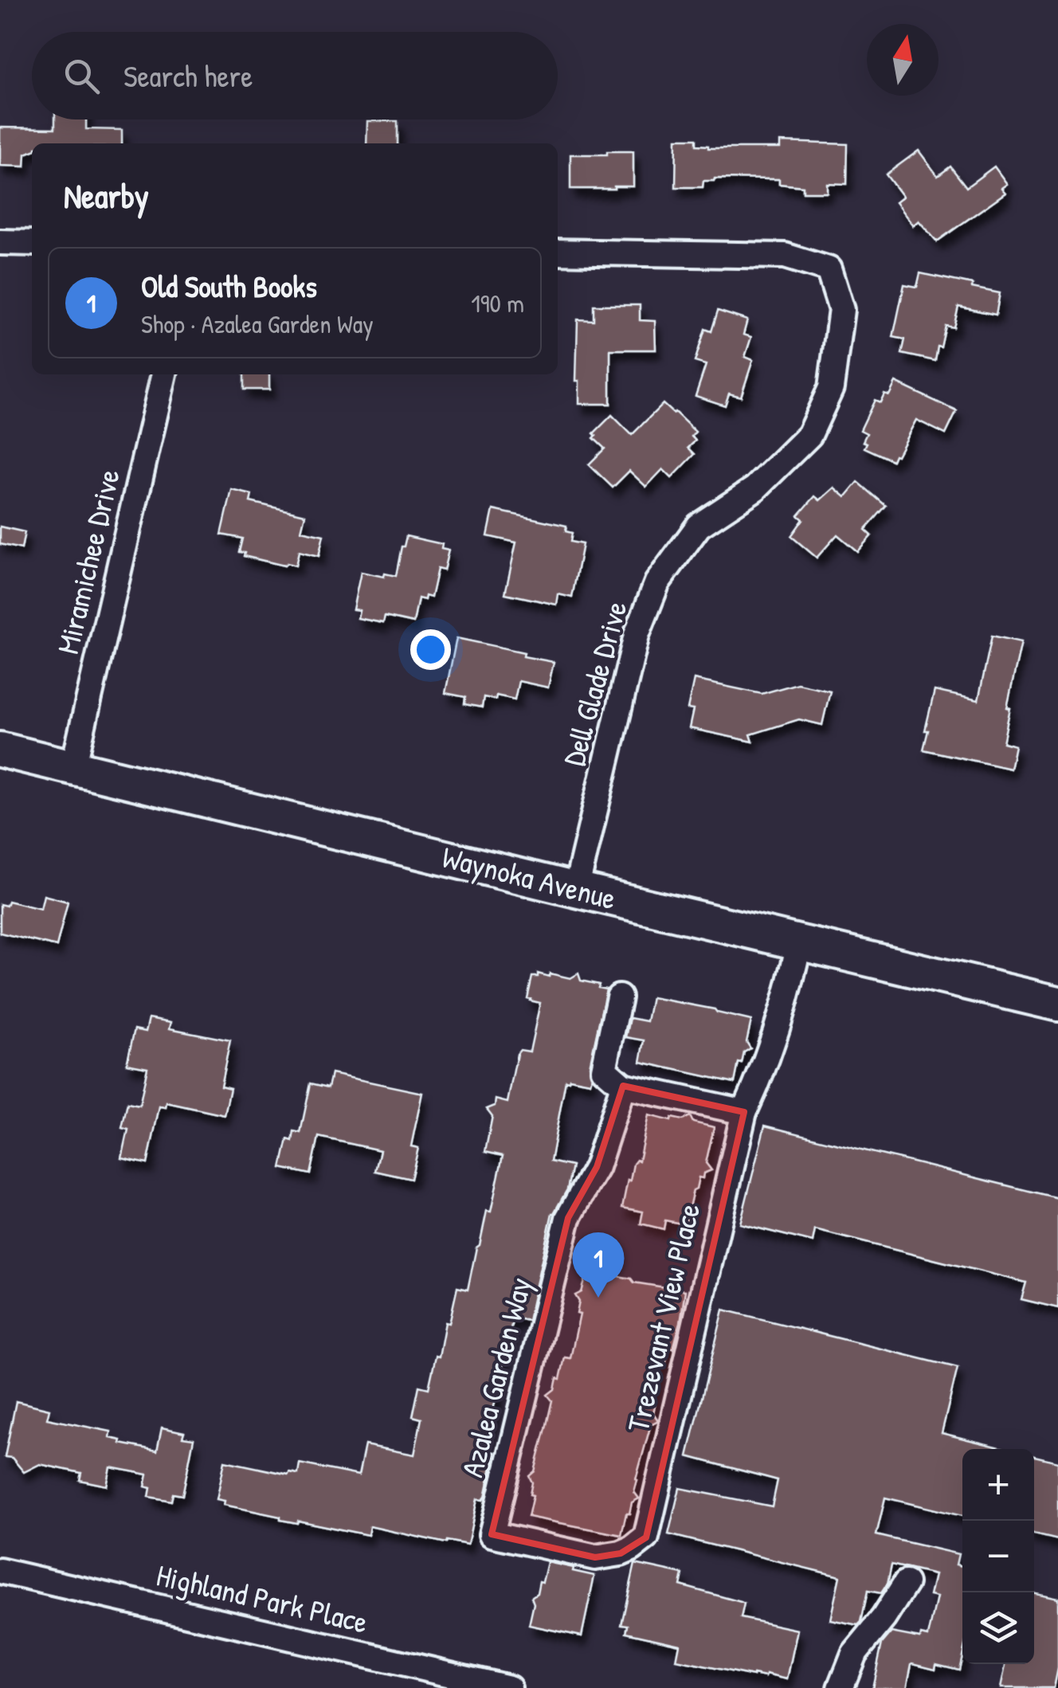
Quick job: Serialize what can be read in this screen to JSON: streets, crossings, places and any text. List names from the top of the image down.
{
  "streets": {
    "street": [
      "Miramichee Drive",
      "Dell Glade Drive",
      "Waynoka Avenue",
      "Trezevant View Place",
      "Azalea Garden Way",
      "Highland Park Place"
    ]
  },
  "crossings": [
    ["Miramichee Drive", "Waynoka Avenue"],
    ["Dell Glade Drive", "Waynoka Avenue"],
    ["Trezevant View Place", "Azalea Garden Way"]
  ],
  "north": "top",
  "page": {
    "search": "Search here",
    "heading": "Nearby",
    "list": [
      {
        "mark": "1",
        "name": "Old South Books",
        "note": "Shop · Azalea Garden Way",
        "value": "190 m"
      }
    ],
    "pins": "1",
    "map_buttons": ["+", "−"]
  }
}
